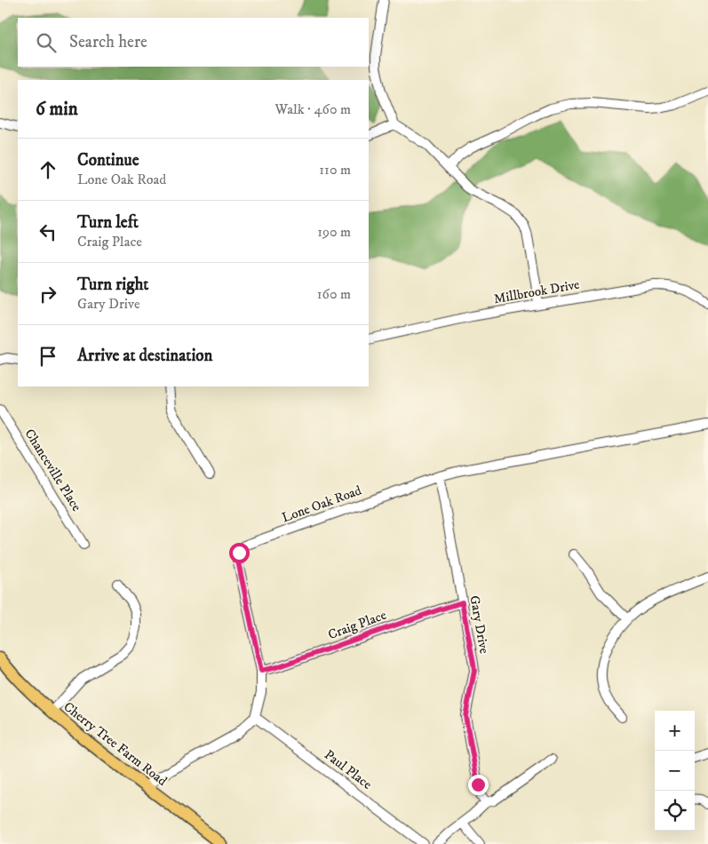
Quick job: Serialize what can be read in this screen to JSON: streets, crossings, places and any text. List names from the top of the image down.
{
  "streets": {
    "main road": ["Cherry Tree Farm Road"],
    "street": [
      "Millbrook Drive",
      "Chanceville Place",
      "Lone Oak Road",
      "Craig Place",
      "Gary Drive",
      "Paul Place"
    ]
  },
  "crossings": [
    ["Lone Oak Road", "Craig Place"],
    ["Lone Oak Road", "Gary Drive"],
    ["Lone Oak Road", "Paul Place"],
    ["Craig Place", "Gary Drive"]
  ],
  "page": {
    "search": "Search here",
    "heading": ["6 min", "Walk · 460 m"],
    "list": [
      ["Continue", "Lone Oak Road", "110 m"],
      ["Turn left", "Craig Place", "190 m"],
      ["Turn right", "Gary Drive", "160 m"],
      "Arrive at destination"
    ],
    "map_buttons": ["+", "−"]
  }
}
